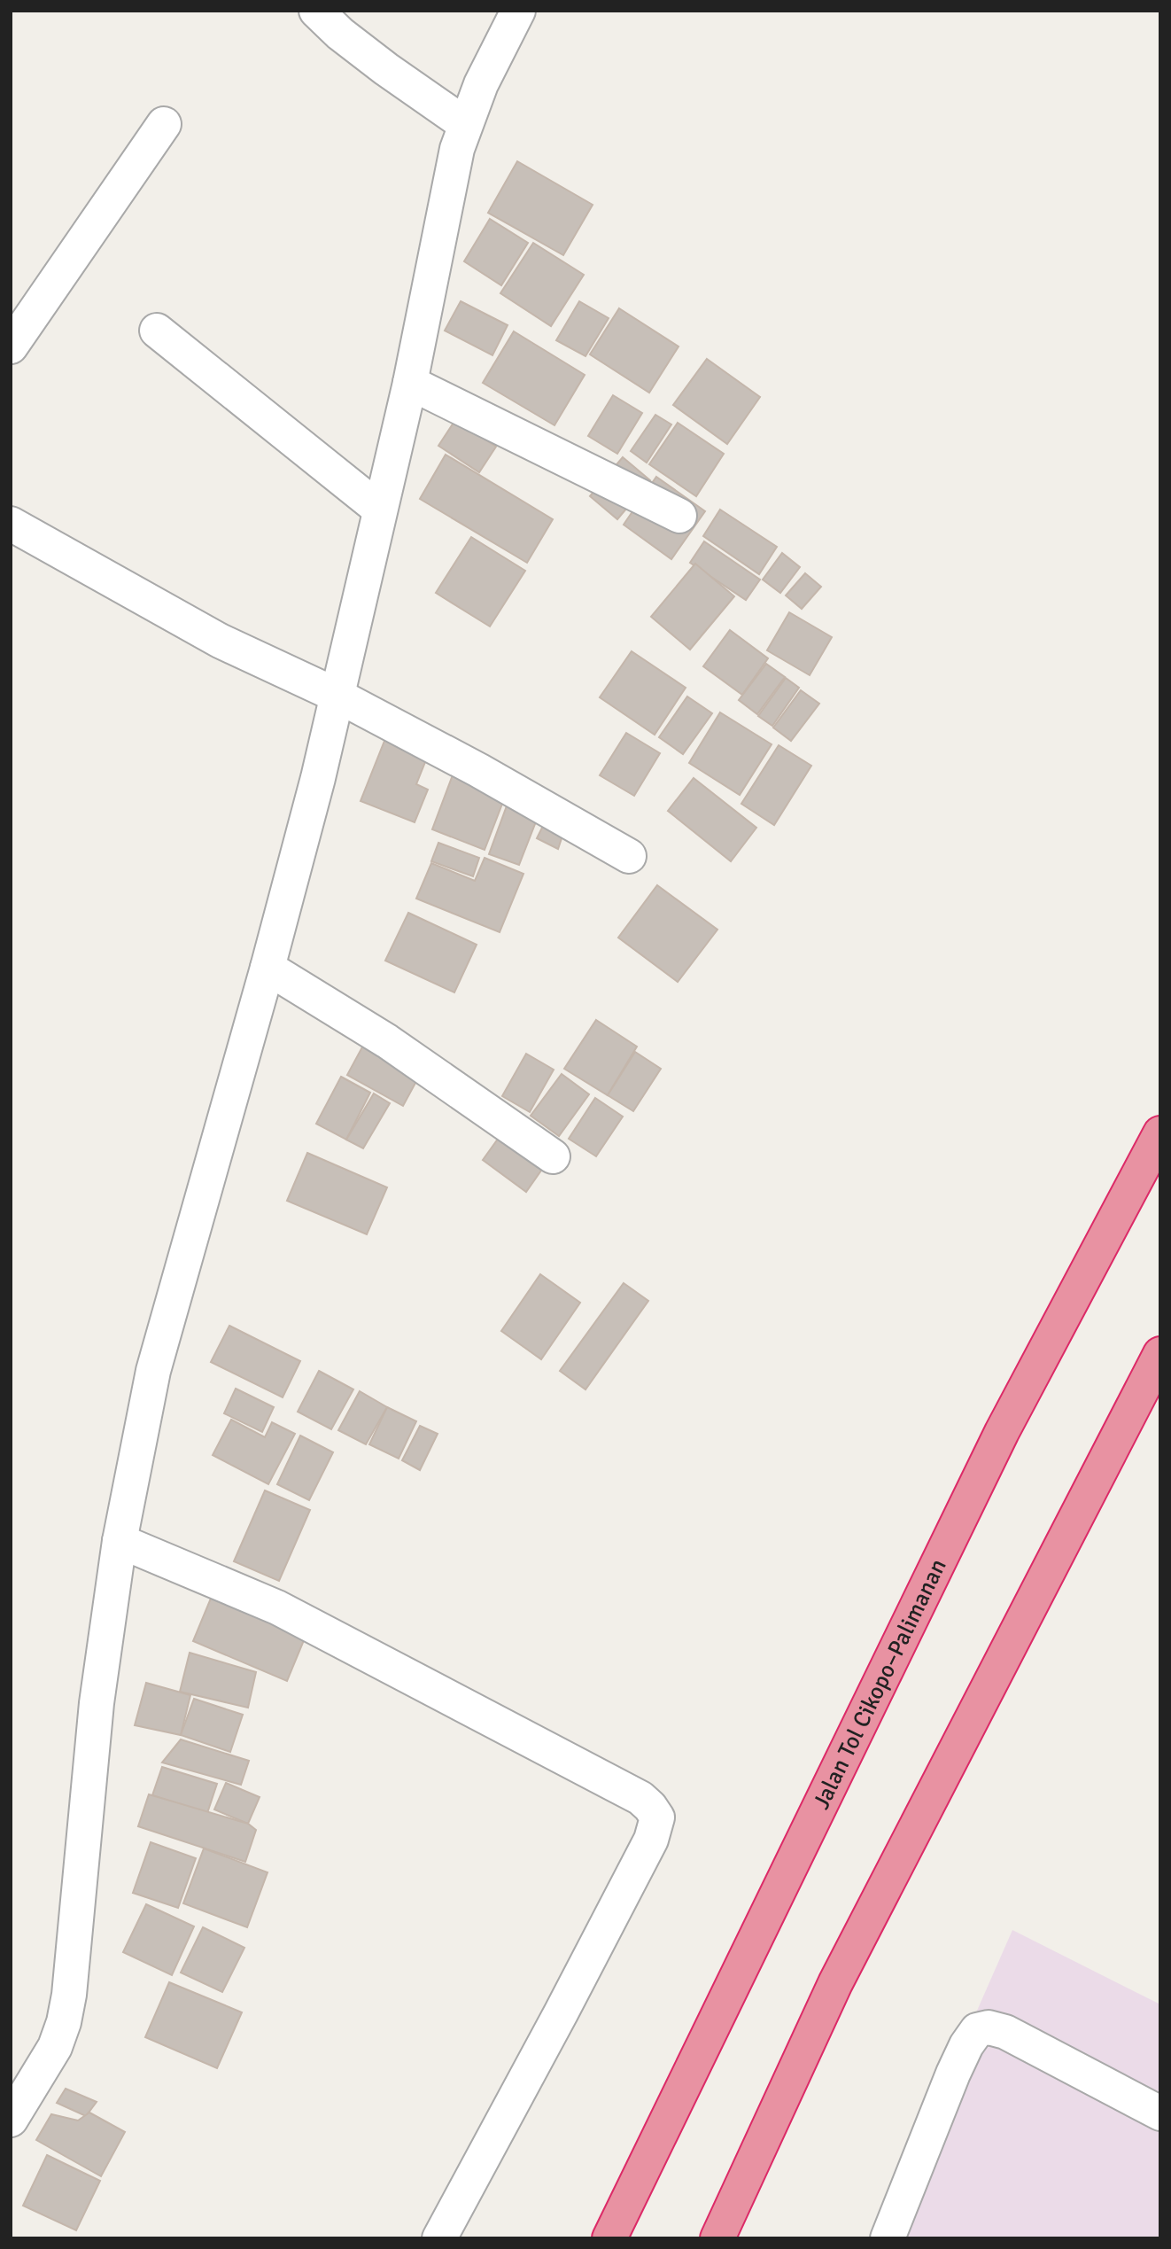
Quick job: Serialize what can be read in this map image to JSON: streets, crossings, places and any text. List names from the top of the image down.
{
  "streets": {
    "highway": ["Jalan Tol Cikopo–Palimanan"]
  }
}
